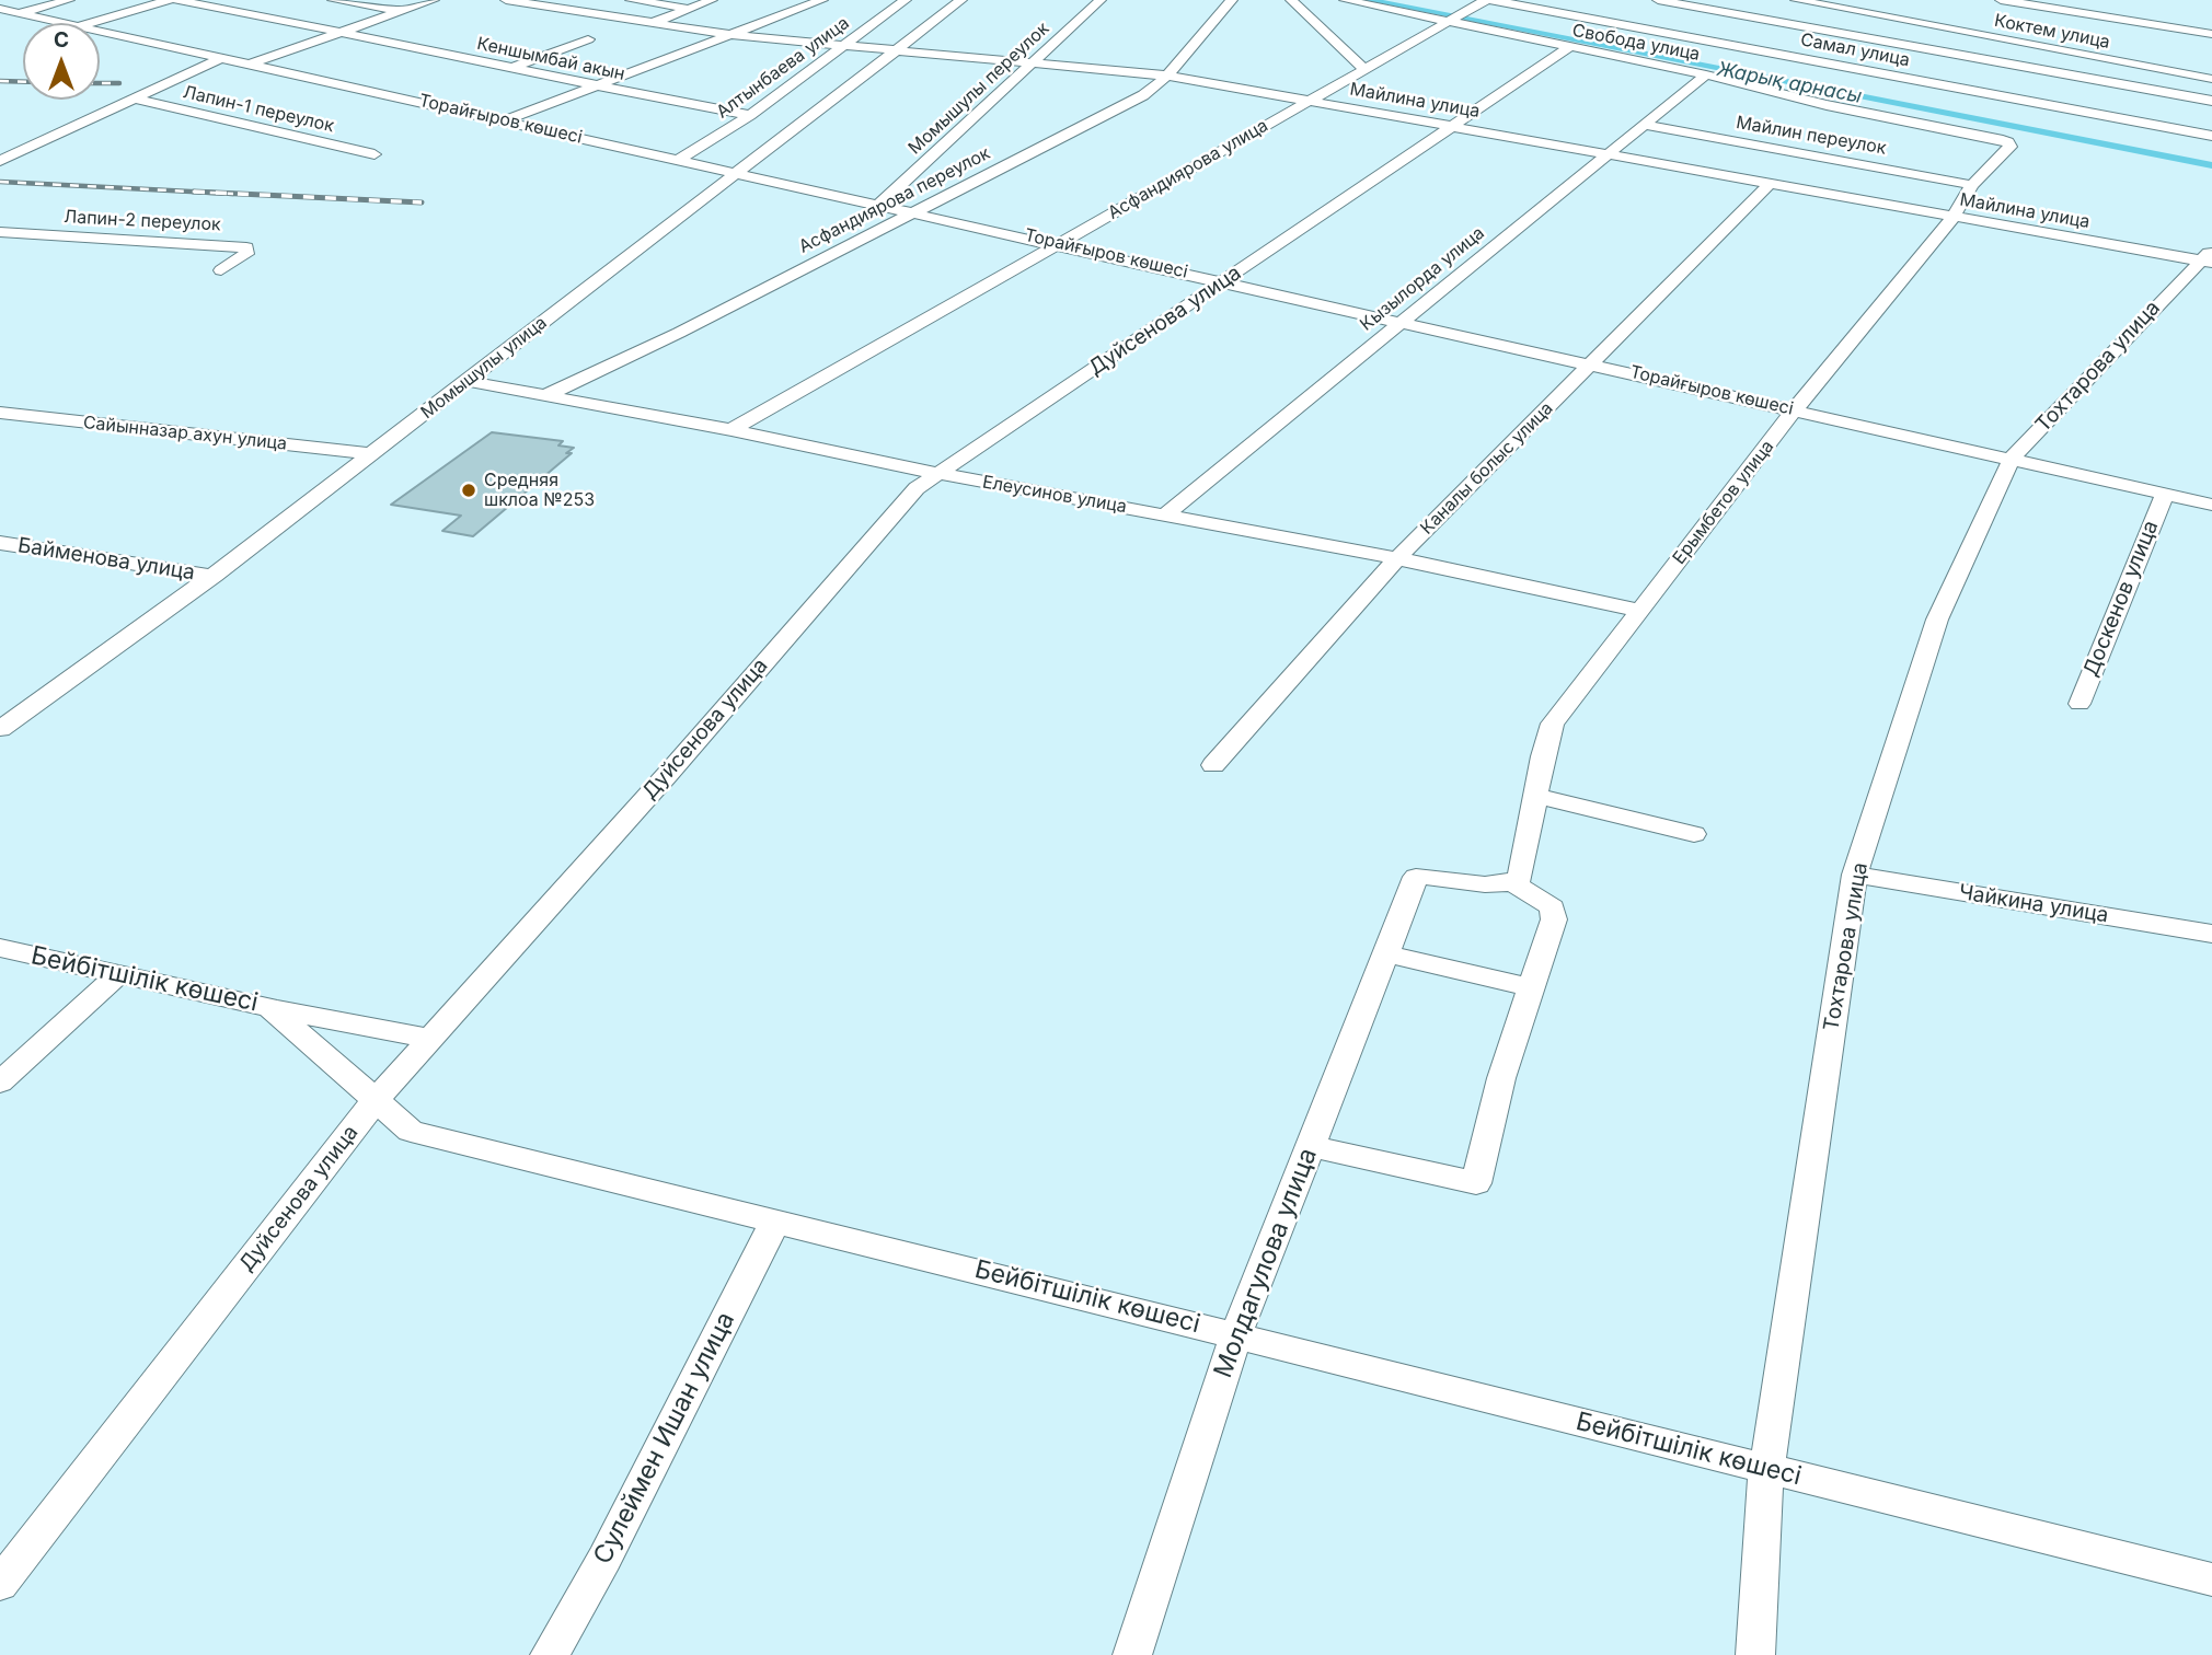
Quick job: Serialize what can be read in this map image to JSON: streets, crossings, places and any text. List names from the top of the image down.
{
  "streets": {
    "street": [
      "Коктем улица",
      "Свобода улица",
      "Самал улица",
      "Кеншымбай акын",
      "Алтынбаева улица",
      "Момышулы переулок",
      "Майлина улица",
      "Лапин-1 переулок",
      "Торайғыров көшесі",
      "Майлин переулок",
      "Асфандиярова улица",
      "Асфандиярова переулок",
      "Лапин-2 переулок",
      "Кызылорда улица",
      "Дуйсенова улица",
      "Тохтарова улица",
      "Момышулы улица",
      "Сайынназар ахун улица",
      "Каналы болыс улица",
      "Елеусинов улица",
      "Ерымбетов улица",
      "Байменова улица",
      "Доскенов улица",
      "Чайкина улица",
      "Бейбітшілік көшесі",
      "Молдагулова улица",
      "Сулеймен Ишан улица"
    ]
  },
  "crossings": [
    ["Свобода улица", "Асфандиярова улица"],
    ["Свобода улица", "Кызылорда улица"],
    ["Свобода улица", "Дуйсенова улица"],
    ["Свобода улица", "Ерымбетов улица"],
    ["Самал улица", "Асфандиярова улица"],
    ["Кеншымбай акын", "Алтынбаева улица"],
    ["Алтынбаева улица", "Майлина улица"],
    ["Алтынбаева улица", "Торайғыров көшесі"],
    ["Момышулы переулок", "Майлина улица"],
    ["Момышулы переулок", "Торайғыров көшесі"],
    ["Майлина улица", "Асфандиярова улица"],
    ["Майлина улица", "Асфандиярова переулок"],
    ["Майлина улица", "Кызылорда улица"],
    ["Майлина улица", "Дуйсенова улица"],
    ["Майлина улица", "Тохтарова улица"],
    ["Майлина улица", "Момышулы улица"],
    ["Майлина улица", "Каналы болыс улица"],
    ["Майлина улица", "Ерымбетов улица"],
    ["Торайғыров көшесі", "Асфандиярова улица"],
    ["Торайғыров көшесі", "Асфандиярова переулок"],
    ["Торайғыров көшесі", "Кызылорда улица"],
    ["Торайғыров көшесі", "Дуйсенова улица"],
    ["Торайғыров көшесі", "Тохтарова улица"],
    ["Торайғыров көшесі", "Момышулы улица"],
    ["Торайғыров көшесі", "Каналы болыс улица"],
    ["Торайғыров көшесі", "Ерымбетов улица"],
    ["Торайғыров көшесі", "Доскенов улица"],
    ["Майлин переулок", "Кызылорда улица"],
    ["Майлин переулок", "Ерымбетов улица"],
    ["Асфандиярова улица", "Елеусинов улица"],
    ["Асфандиярова переулок", "Елеусинов улица"],
    ["Кызылорда улица", "Елеусинов улица"],
    ["Дуйсенова улица", "Елеусинов улица"],
    ["Дуйсенова улица", "Бейбітшілік көшесі"],
    ["Тохтарова улица", "Чайкина улица"],
    ["Тохтарова улица", "Бейбітшілік көшесі"],
    ["Момышулы улица", "Сайынназар ахун улица"],
    ["Момышулы улица", "Елеусинов улица"],
    ["Момышулы улица", "Байменова улица"],
    ["Каналы болыс улица", "Елеусинов улица"],
    ["Елеусинов улица", "Ерымбетов улица"],
    ["Бейбітшілік көшесі", "Молдагулова улица"],
    ["Бейбітшілік көшесі", "Сулеймен Ишан улица"]
  ],
  "water": ["Жарық арнасы"],
  "places": ["Средняя шклоа №253"],
  "north": "top"
}
